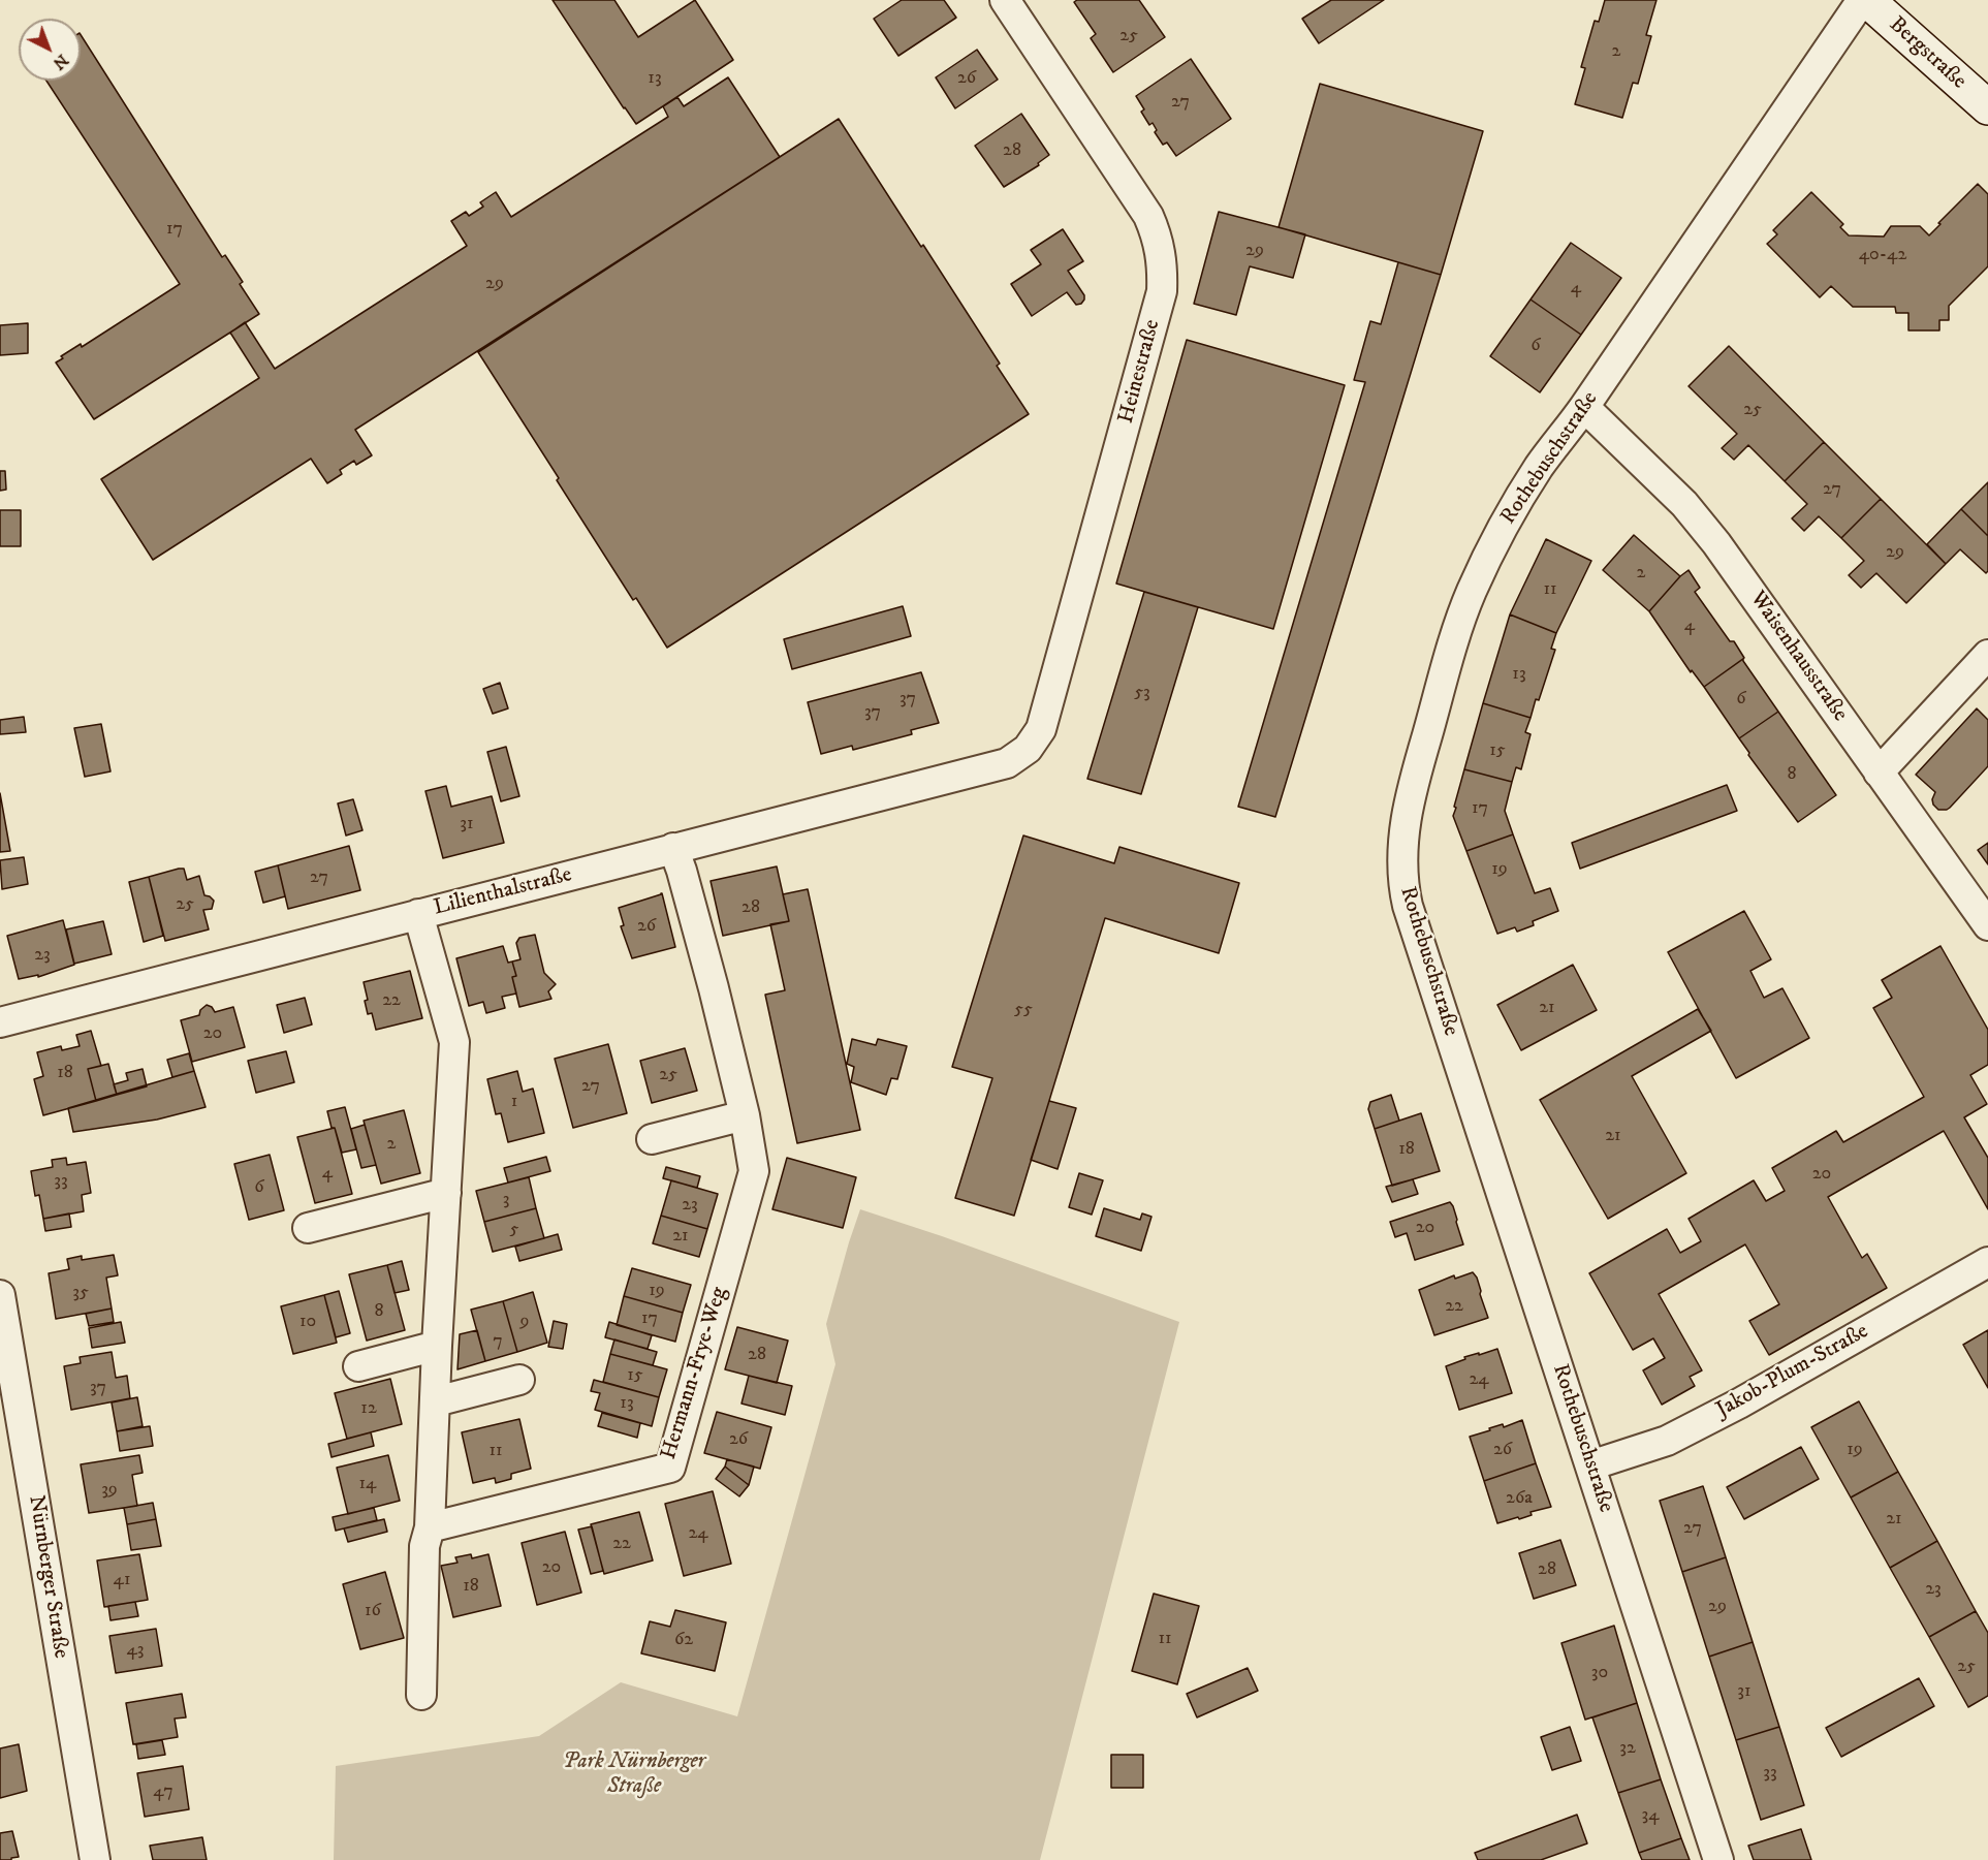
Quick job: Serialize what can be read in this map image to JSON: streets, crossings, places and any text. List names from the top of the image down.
{
  "streets": {
    "street": [
      "Bergstraße",
      "Heinestraße",
      "Rothebuschstraße",
      "Waisenhausstraße",
      "Lilienthalstraße",
      "Jakob-Plum-Straße",
      "Hermann-Frye-Weg",
      "Nürnberger Straße"
    ]
  },
  "crossings": [
    ["Heinestraße", "Lilienthalstraße"],
    ["Rothebuschstraße", "Waisenhausstraße"],
    ["Rothebuschstraße", "Jakob-Plum-Straße"],
    ["Lilienthalstraße", "Hermann-Frye-Weg"]
  ],
  "parks": ["Park Nürnberger Straße"],
  "house_numbers": [
    "25",
    "2",
    "13",
    "26",
    "27",
    "28",
    "17",
    "29",
    "40-42",
    "29",
    "4",
    "6",
    "25",
    "27",
    "29",
    "2",
    "11",
    "4",
    "13",
    "53",
    "37",
    "6",
    "37",
    "15",
    "8",
    "17",
    "31",
    "19",
    "27",
    "25",
    "28",
    "26",
    "23",
    "22",
    "21",
    "55",
    "20",
    "18",
    "25",
    "27",
    "1",
    "21",
    "2",
    "18",
    "4",
    "20",
    "33",
    "6",
    "3",
    "23",
    "20",
    "5",
    "21",
    "19",
    "35",
    "22",
    "8",
    "17",
    "10",
    "9",
    "7",
    "28",
    "15",
    "24",
    "37",
    "13",
    "12",
    "26",
    "26",
    "19",
    "11",
    "14",
    "39",
    "26a",
    "21",
    "27",
    "24",
    "22",
    "20",
    "28",
    "41",
    "18",
    "23",
    "29",
    "16",
    "11",
    "62",
    "43",
    "25",
    "30",
    "31",
    "32",
    "33",
    "47",
    "34"
  ],
  "north": "bottom right"
}
